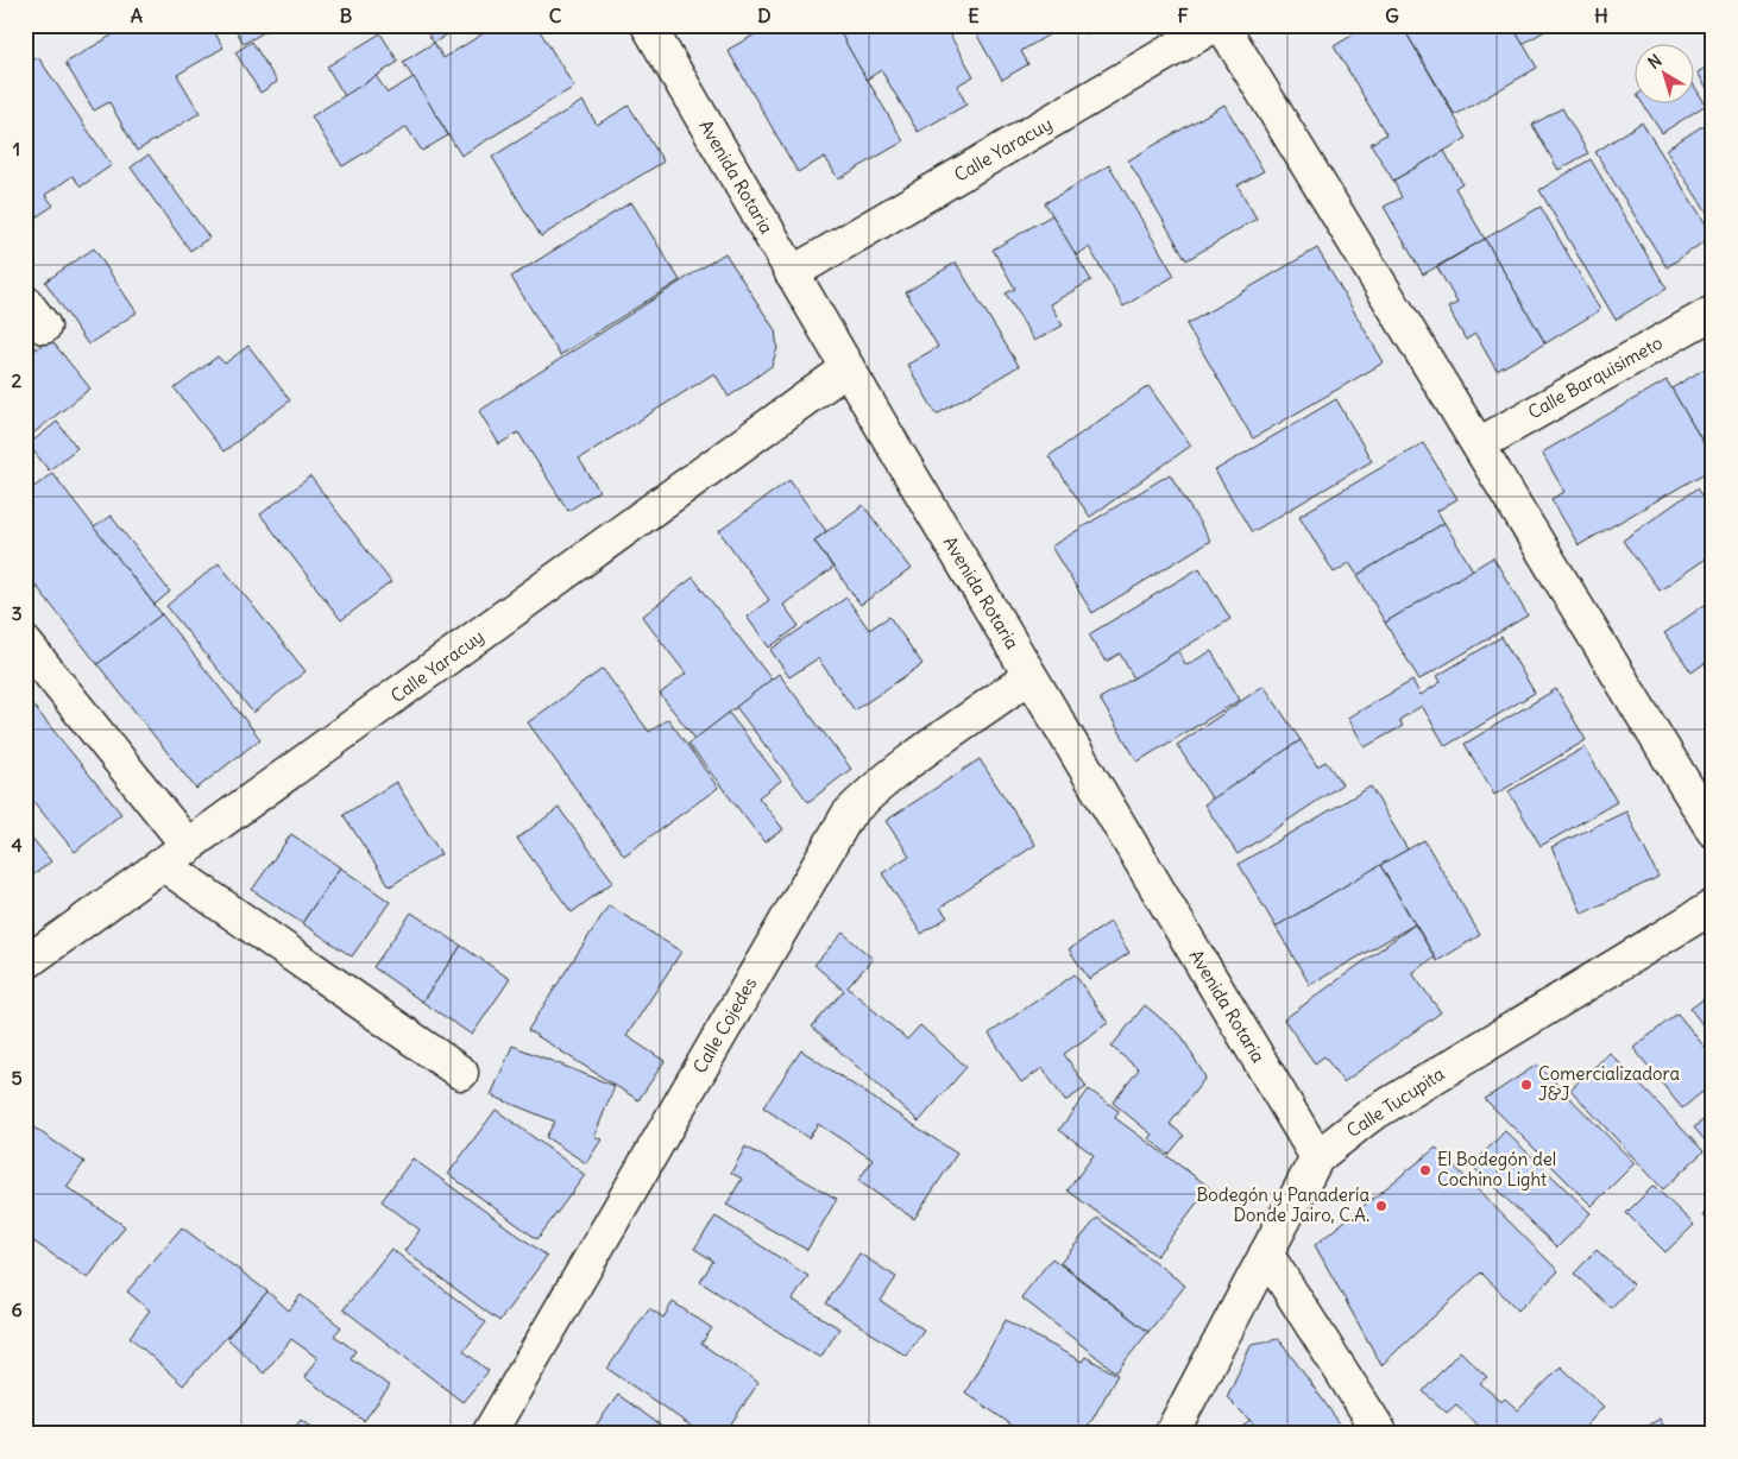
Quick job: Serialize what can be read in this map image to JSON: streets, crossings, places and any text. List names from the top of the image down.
{
  "streets": {
    "street": [
      "Calle Yaracuy",
      "Avenida Rotaria",
      "Calle Barquisimeto",
      "Calle Cojedes",
      "Calle Tucupita"
    ]
  },
  "crossings": [
    ["Calle Yaracuy", "Avenida Rotaria"],
    ["Avenida Rotaria", "Calle Cojedes"],
    ["Avenida Rotaria", "Calle Tucupita"]
  ],
  "places": ["Comercializadora J&J", "El Bodegón del Cochino Light", "Bodegón y Panadería Donde Jairo, C.A."],
  "north": "top left",
  "grid": {
    "columns": [
      "A",
      "B",
      "C",
      "D",
      "E",
      "F",
      "G",
      "H"
    ],
    "rows": [
      "1",
      "2",
      "3",
      "4",
      "5",
      "6"
    ]
  }
}
